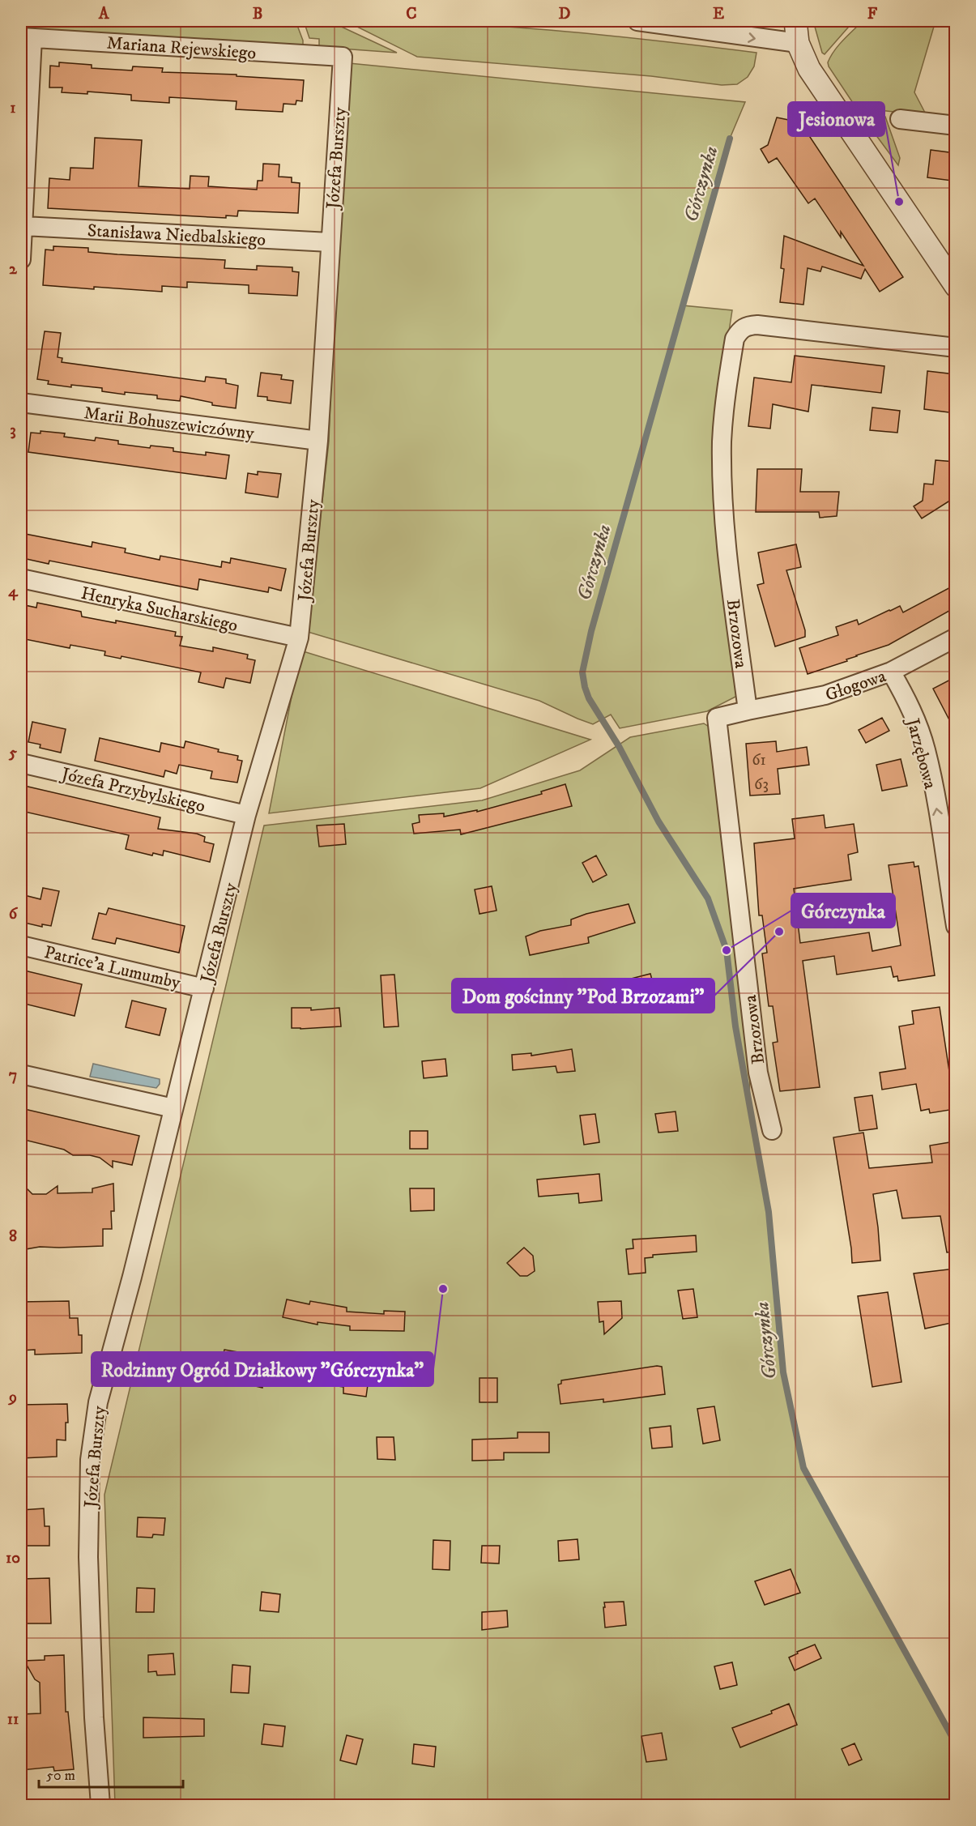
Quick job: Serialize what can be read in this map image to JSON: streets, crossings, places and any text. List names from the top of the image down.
{
  "streets": {
    "street": [
      "Mariana Rejewskiego",
      "Józefa Burszty",
      "Stanisława Niedbalskiego",
      "Marii Bohuszewiczówny",
      "Henryka Sucharskiego",
      "Brzozowa",
      "Głogowa",
      "Jarzębowa",
      "Józefa Przybylskiego",
      "Patrice'a Lumumby"
    ]
  },
  "crossings": [
    ["Mariana Rejewskiego", "Józefa Burszty"],
    ["Józefa Burszty", "Stanisława Niedbalskiego"],
    ["Józefa Burszty", "Marii Bohuszewiczówny"],
    ["Józefa Burszty", "Henryka Sucharskiego"],
    ["Józefa Burszty", "Józefa Przybylskiego"],
    ["Józefa Burszty", "Patrice'a Lumumby"],
    ["Brzozowa", "Głogowa"],
    ["Głogowa", "Jarzębowa"]
  ],
  "one_way": ["Jarzębowa"],
  "water": ["Górczynka"],
  "places": [
    "Jesionowa",
    "Dom gościnny \"Pod Brzozami\"",
    "Górczynka",
    "Rodzinny Ogród Działkowy \"Górczynka\""
  ],
  "house_numbers": ["61", "63"],
  "scale_bar": "50 m",
  "grid": {
    "columns": [
      "A",
      "B",
      "C",
      "D",
      "E",
      "F"
    ],
    "rows": [
      "1",
      "2",
      "3",
      "4",
      "5",
      "6",
      "7",
      "8",
      "9",
      "10",
      "11"
    ]
  }
}
